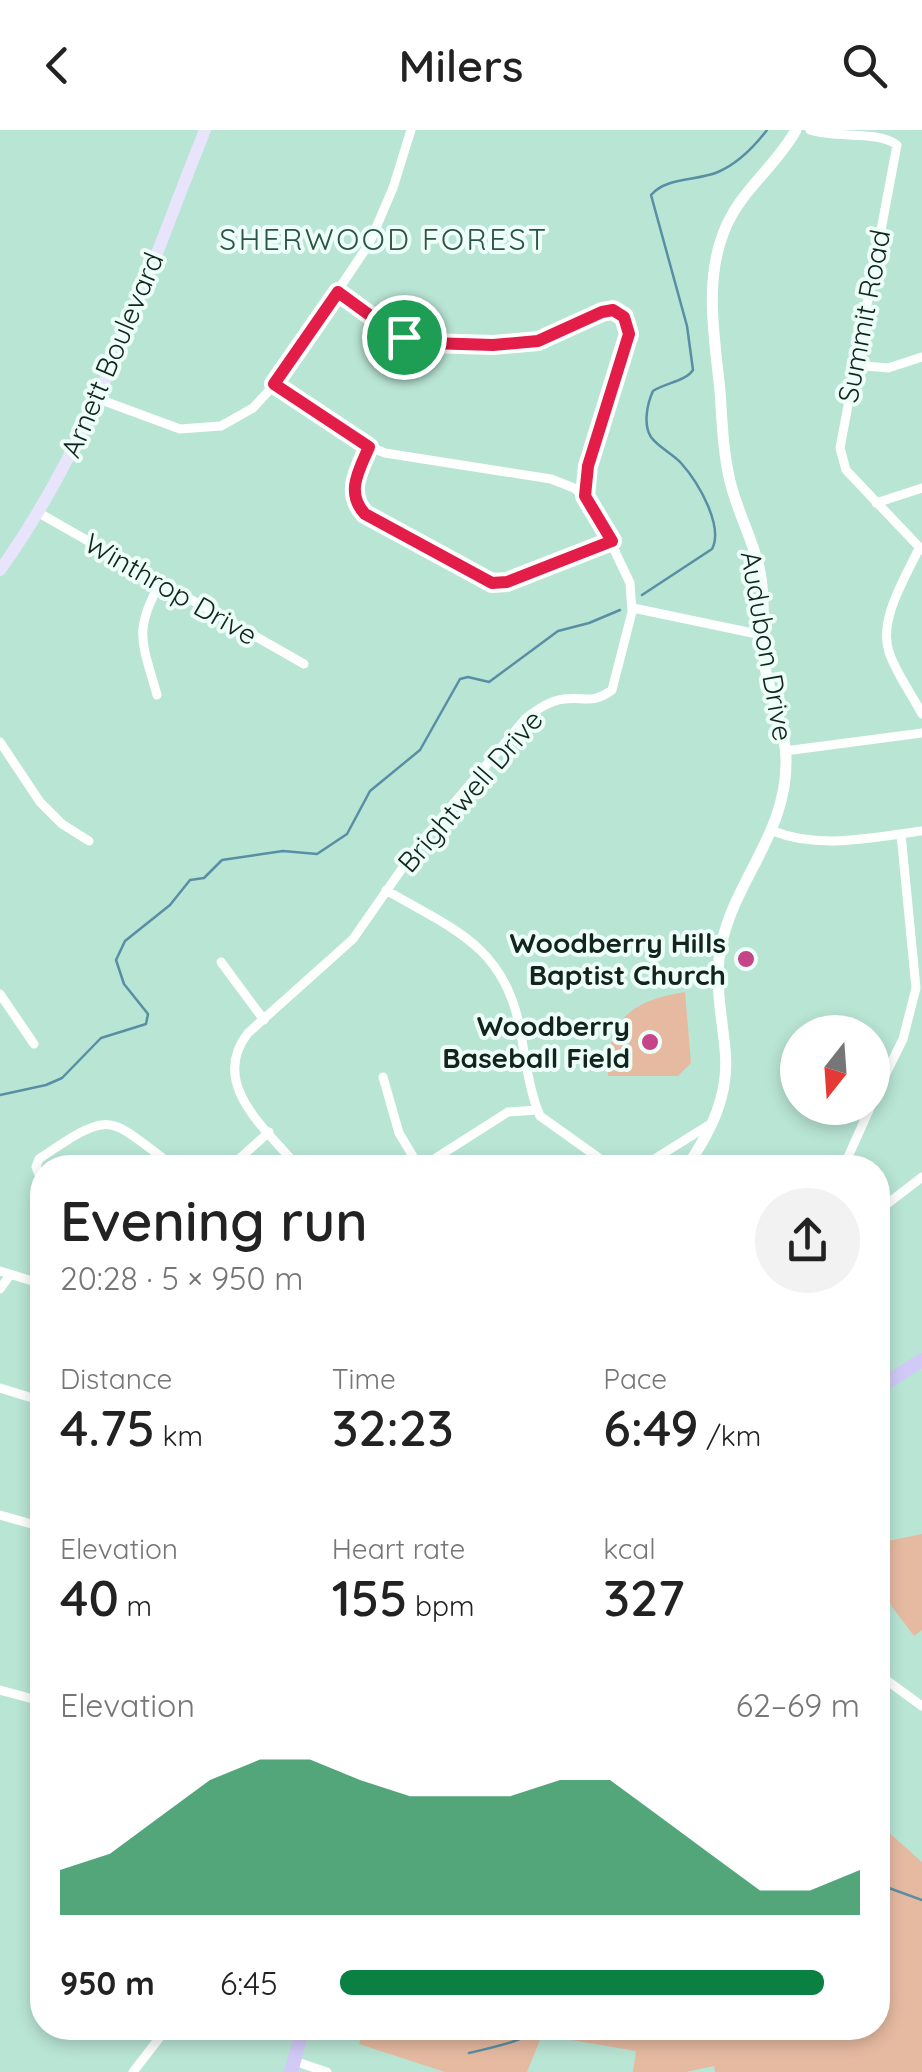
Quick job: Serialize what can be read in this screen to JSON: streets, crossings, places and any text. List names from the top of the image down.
{
  "streets": {
    "main road": ["Arnett Boulevard"],
    "street": [
      "Summit Road",
      "Winthrop Drive",
      "Audubon Drive",
      "Brightwell Drive"
    ]
  },
  "crossings": [
    ["Arnett Boulevard", "Winthrop Drive"]
  ],
  "districts": ["SHERWOOD FOREST"],
  "places": ["Woodberry Hills Baptist Church", "Woodberry Baseball Field"],
  "north": "bottom",
  "page": {
    "header": "Milers",
    "heading": ["Evening run", "20:28 · 5 × 950 m"],
    "stats": [
      ["Distance", "4.75 km"],
      ["Time", "32:23"],
      ["Pace", "6:49 /km"],
      ["Elevation", "40 m"],
      ["Heart rate", "155 bpm"],
      ["kcal", "327"]
    ],
    "chart": ["Elevation", "62–69 m"],
    "list": [
      {
        "name": "950 m",
        "note": "6:45"
      }
    ]
  }
}
